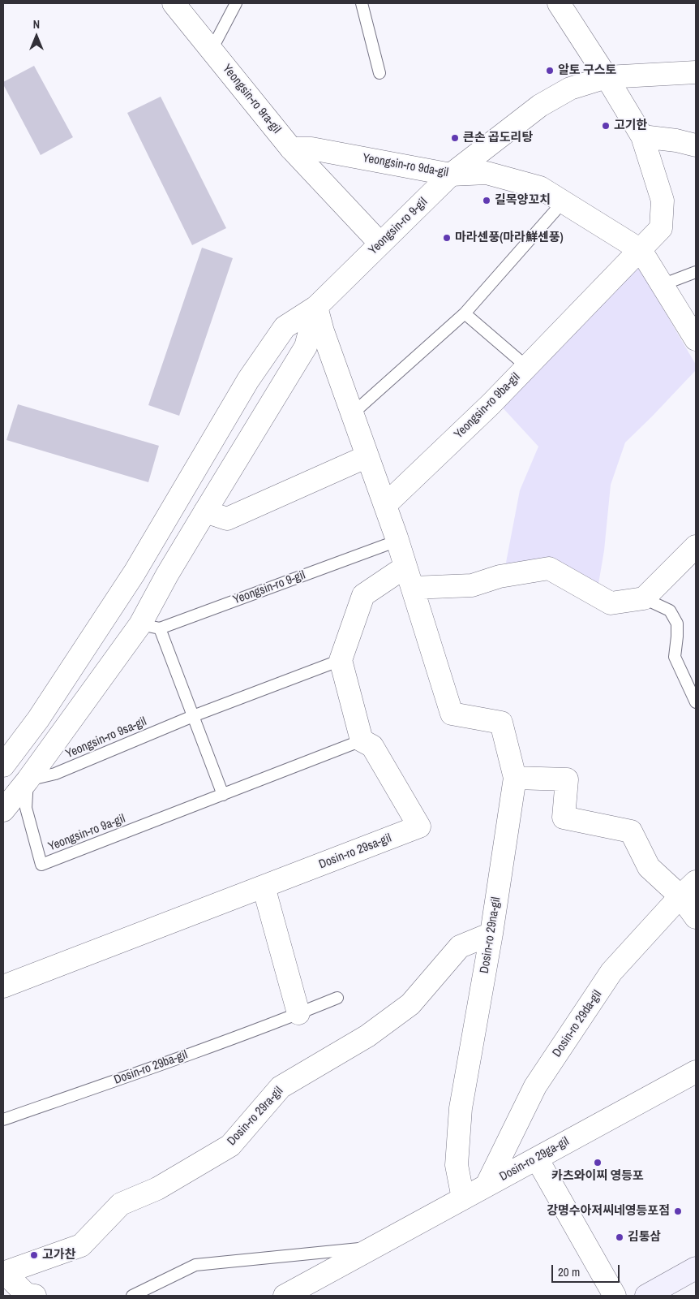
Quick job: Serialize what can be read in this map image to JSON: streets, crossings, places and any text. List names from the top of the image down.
{
  "streets": {
    "street": [
      "Yeongsin-ro 9ra-gil",
      "Yeongsin-ro 9da-gil",
      "Yeongsin-ro 9-gil",
      "Yeongsin-ro 9ba-gil",
      "Dosin-ro 29sa-gil",
      "Dosin-ro 29na-gil",
      "Dosin-ro 29da-gil",
      "Dosin-ro 29ra-gil",
      "Dosin-ro 29ga-gil"
    ],
    "lane": ["Yeongsin-ro 9sa-gil", "Yeongsin-ro 9a-gil", "Dosin-ro 29ba-gil"]
  },
  "crossings": [
    ["Yeongsin-ro 9ra-gil", "Yeongsin-ro 9da-gil"],
    ["Yeongsin-ro 9ra-gil", "Yeongsin-ro 9-gil"],
    ["Yeongsin-ro 9da-gil", "Yeongsin-ro 9-gil"],
    ["Yeongsin-ro 9sa-gil", "Yeongsin-ro 9a-gil"],
    ["Yeongsin-ro 9a-gil", "Dosin-ro 29sa-gil"],
    ["Dosin-ro 29na-gil", "Dosin-ro 29ra-gil"],
    ["Dosin-ro 29na-gil", "Dosin-ro 29ga-gil"],
    ["Dosin-ro 29da-gil", "Dosin-ro 29ga-gil"]
  ],
  "places": [
    "알토 구스토",
    "고기한",
    "큰손 곱도리탕",
    "길목양꼬치",
    "마라센풍(마라鮮센풍)",
    "카츠와이찌 영등포",
    "강명수아저씨네영등포점",
    "김통삼",
    "고가찬"
  ],
  "scale_bar": "20 m",
  "north": "top"
}
